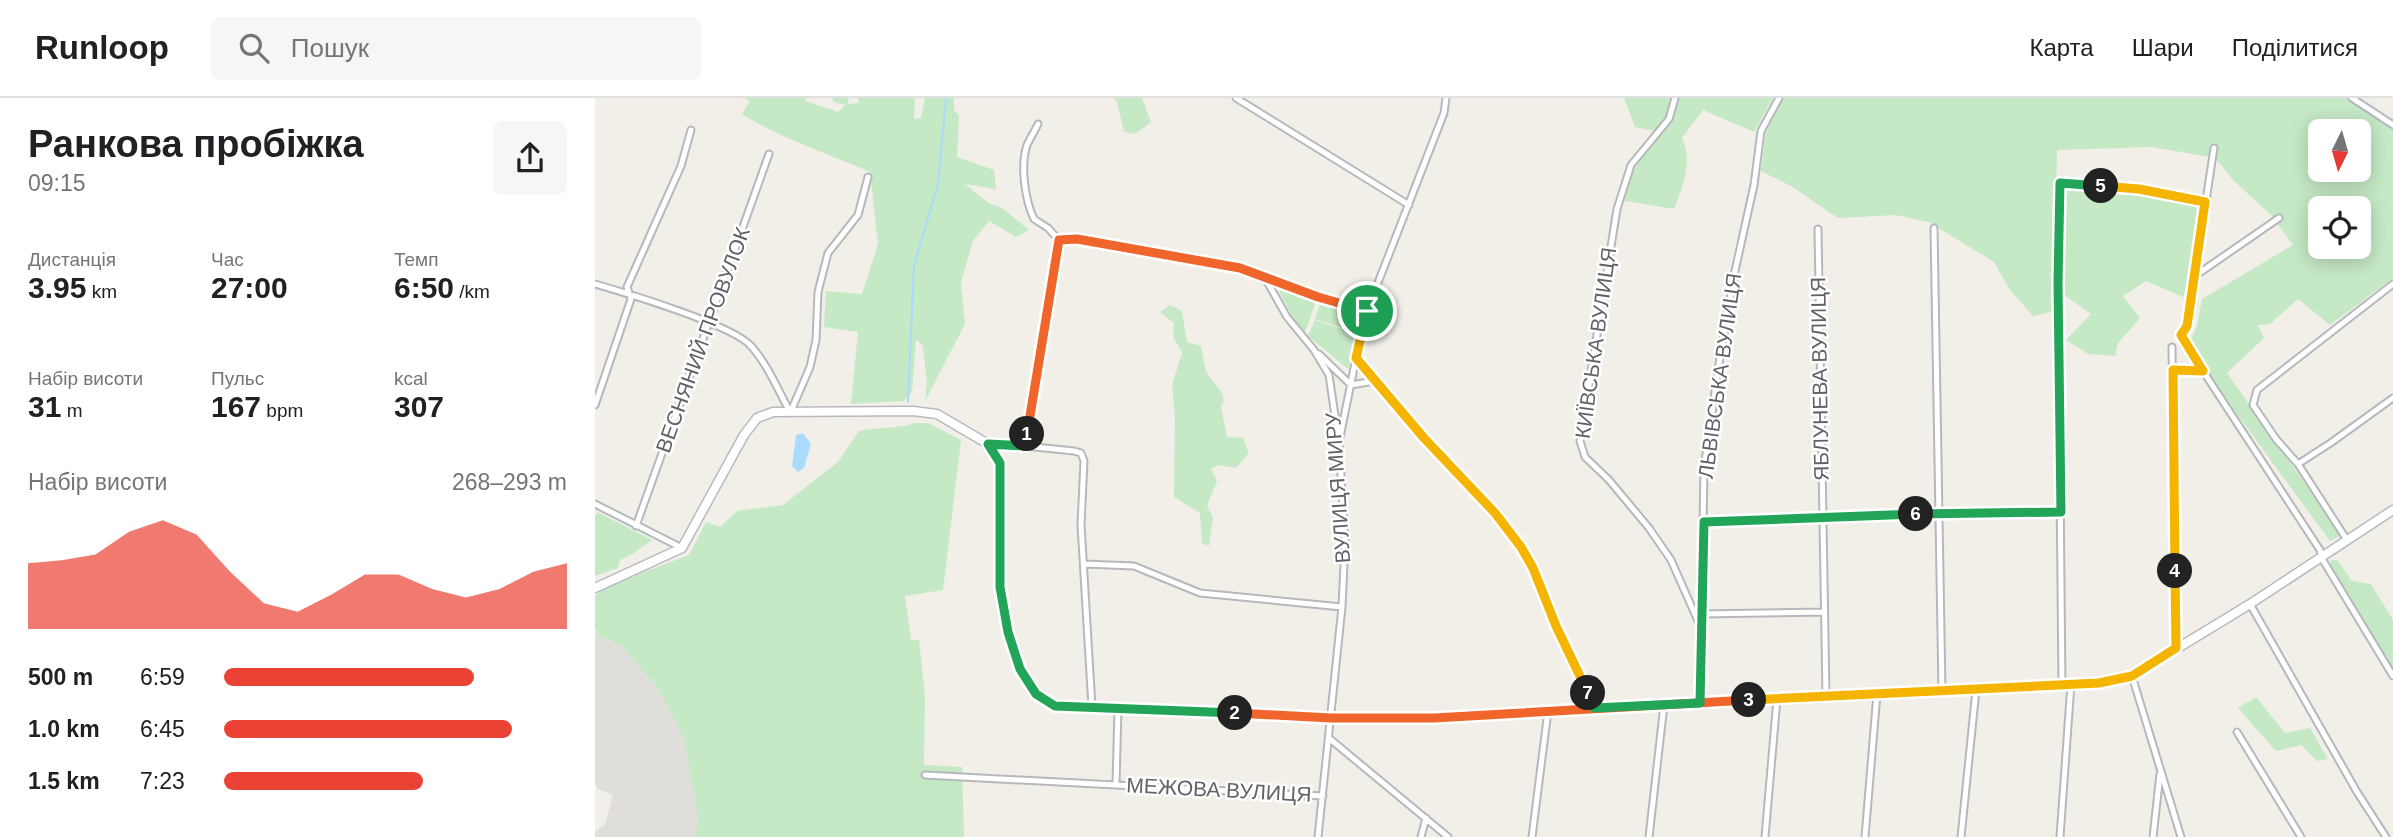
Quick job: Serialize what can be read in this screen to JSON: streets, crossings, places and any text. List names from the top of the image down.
{
  "streets": {
    "street": [
      "ВЕСНЯНИЙ ПРОВУЛОК",
      "КИЇВСЬКА ВУЛИЦЯ",
      "ЛЬВІВСЬКА ВУЛИЦЯ",
      "ЯБЛУНЕВА ВУЛИЦЯ",
      "ВУЛИЦЯ МИРУ",
      "МЕЖОВА ВУЛИЦЯ"
    ]
  },
  "crossings": [
    ["КИЇВСЬКА ВУЛИЦЯ", "ЛЬВІВСЬКА ВУЛИЦЯ"],
    ["ВУЛИЦЯ МИРУ", "МЕЖОВА ВУЛИЦЯ"]
  ],
  "north": "bottom",
  "page": {
    "header": "Runloop",
    "search": "Пошук",
    "nav": ["Карта", "Шари", "Поділитися"],
    "heading": ["Ранкова пробіжка", "09:15"],
    "pins": [
      "5",
      "1",
      "6",
      "4",
      "7",
      "3",
      "2"
    ],
    "stats": [
      ["Дистанція", "3.95 km"],
      ["Час", "27:00"],
      ["Темп", "6:50 /km"],
      ["Набір висоти", "31 m"],
      ["Пульс", "167 bpm"],
      ["kcal", "307"]
    ],
    "chart": ["Набір висоти", "268–293 m"],
    "list": [
      {
        "name": "500 m",
        "note": "6:59"
      },
      {
        "name": "1.0 km",
        "note": "6:45"
      },
      {
        "name": "1.5 km",
        "note": "7:23"
      }
    ]
  }
}
